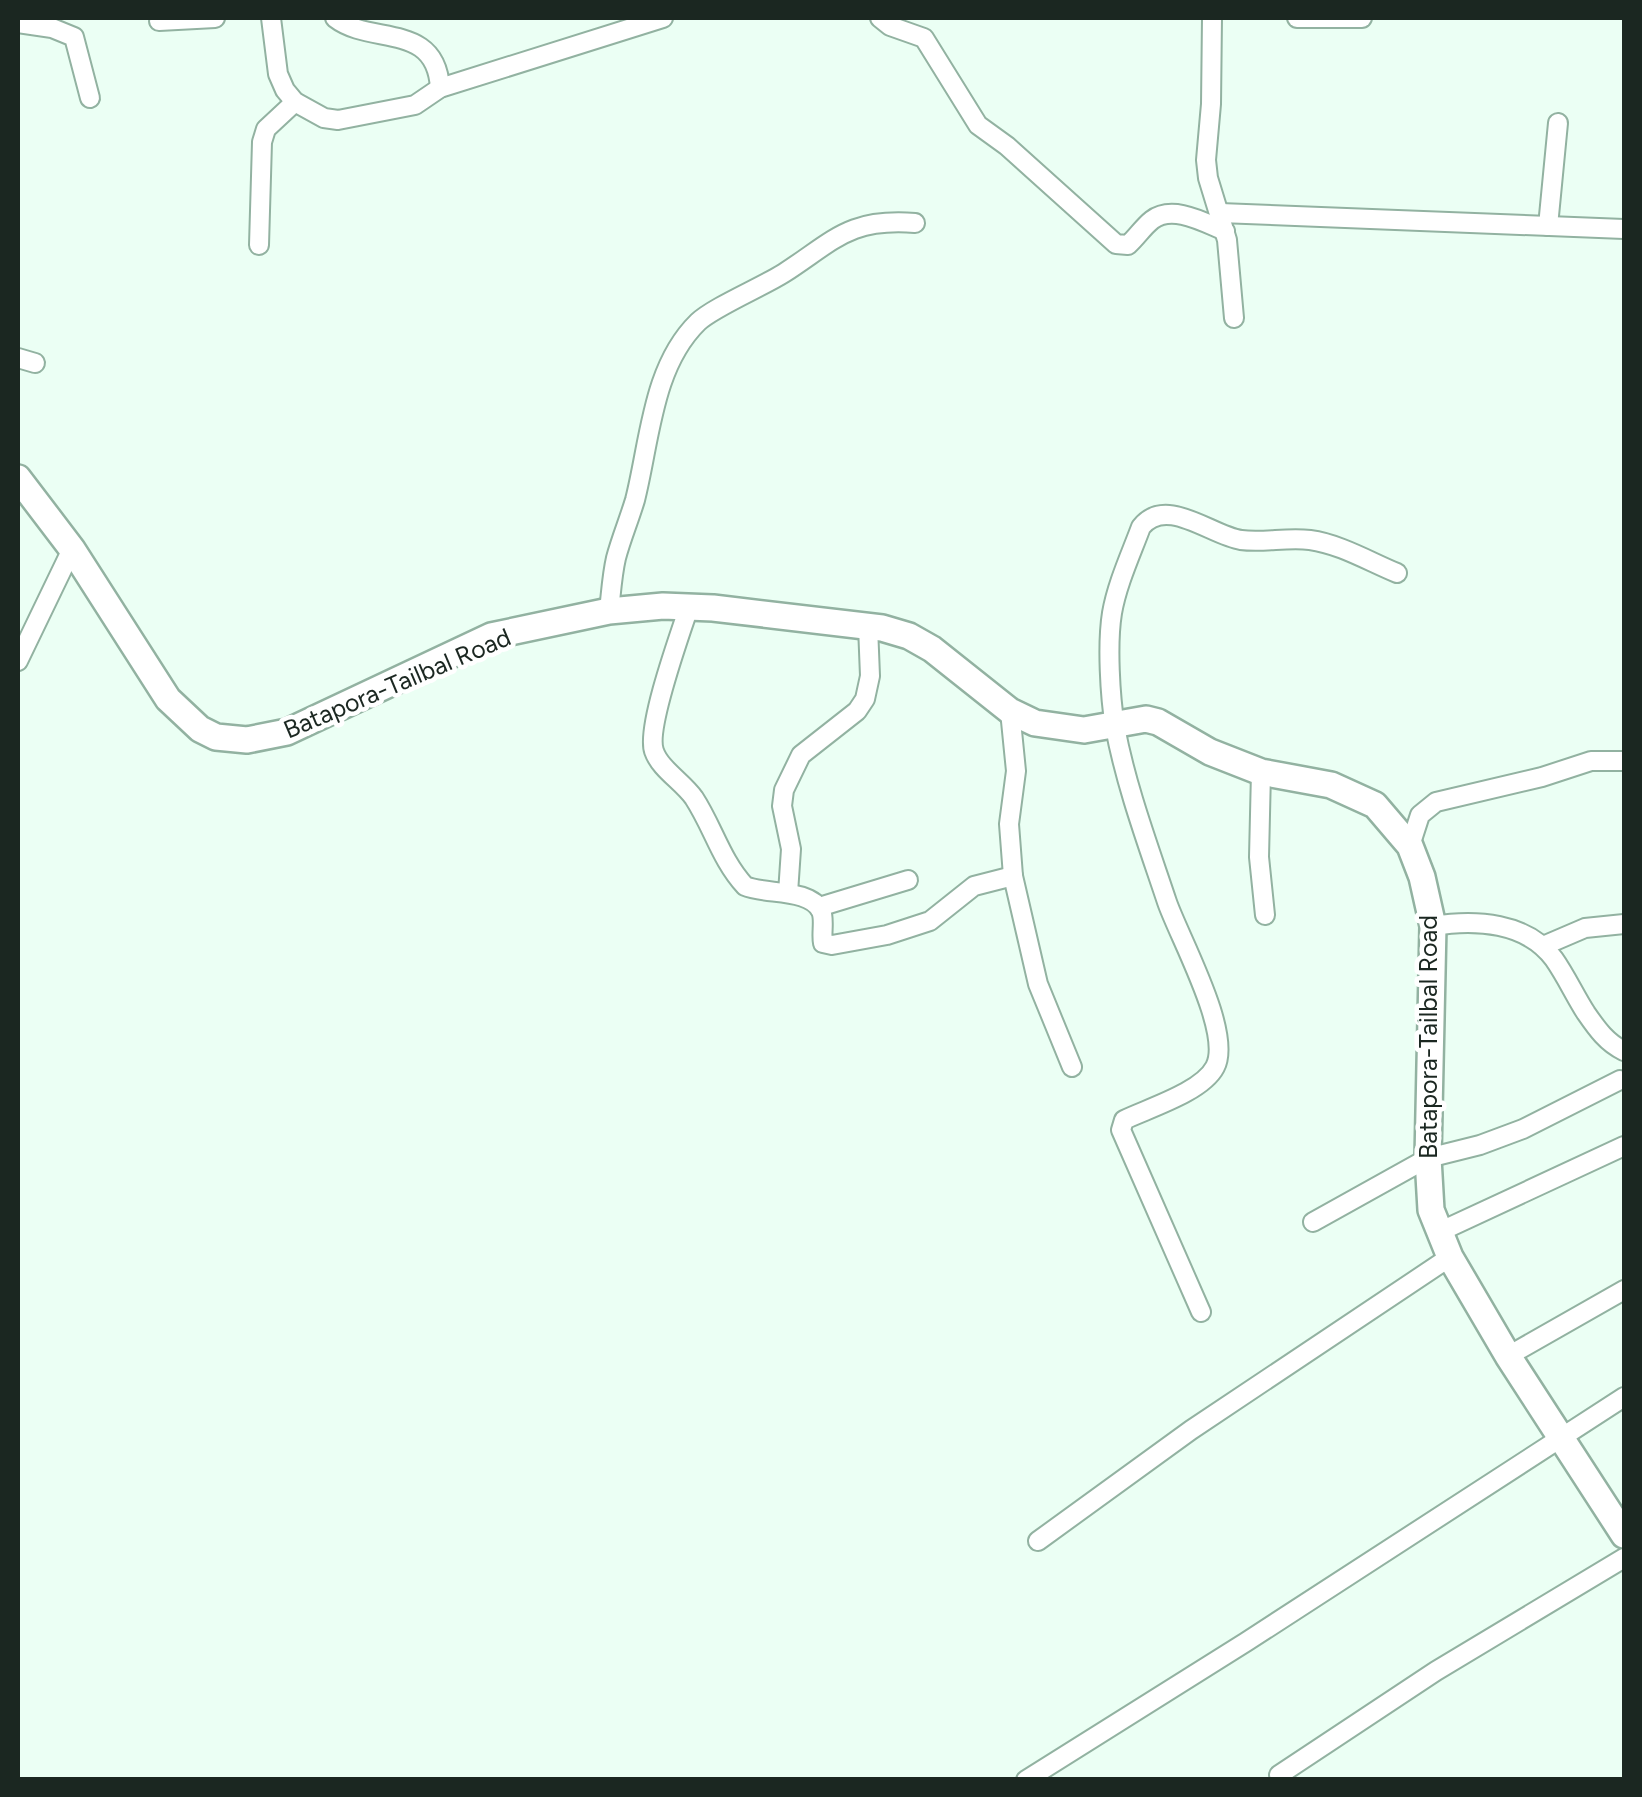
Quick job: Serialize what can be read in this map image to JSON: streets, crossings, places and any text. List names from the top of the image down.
{
  "streets": {
    "main road": ["Batapora-Tailbal Road"]
  }
}
